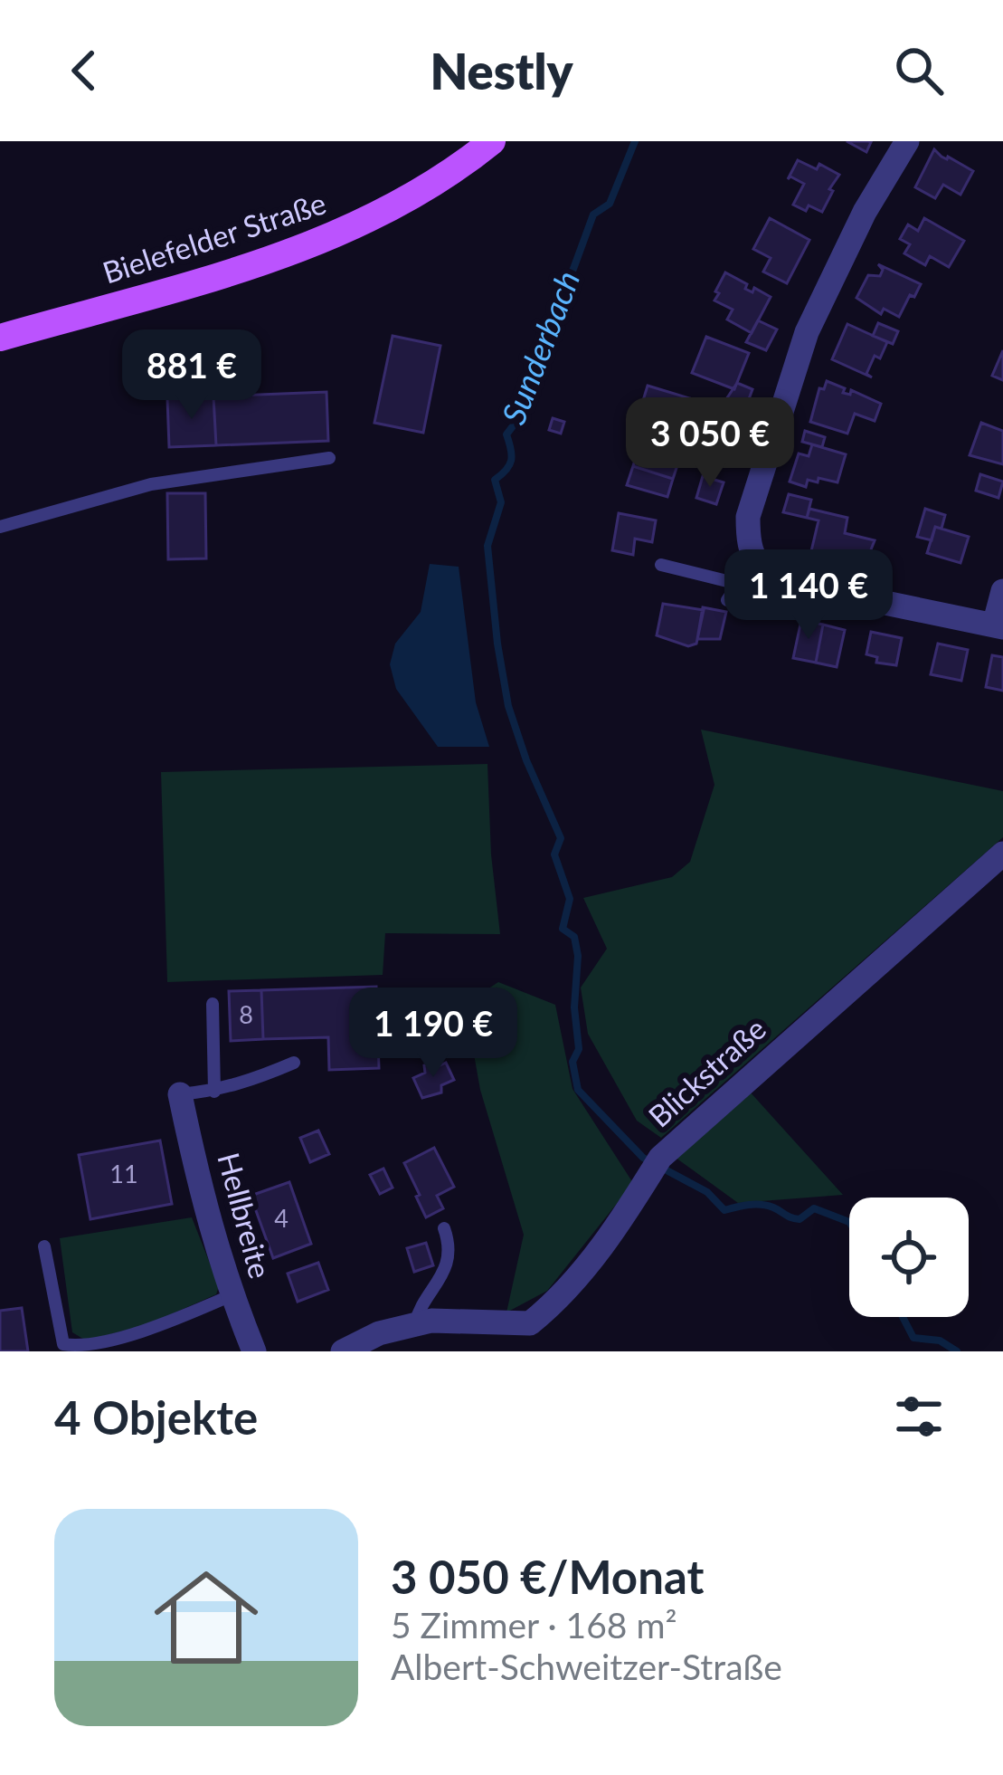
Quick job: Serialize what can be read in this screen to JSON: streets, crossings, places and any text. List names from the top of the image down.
{
  "streets": {
    "main road": ["Bielefelder Straße"],
    "street": ["Blickstraße", "Hellbreite"]
  },
  "water": ["Sunderbach"],
  "house_numbers": ["8", "11", "4"],
  "page": {
    "header": "Nestly",
    "price": [
      "881 €",
      "3 050 €",
      "1 140 €",
      "1 190 €"
    ],
    "heading": "4 Objekte",
    "list": [
      {
        "name": "3 050 €/Monat",
        "note": "5 Zimmer · 168 m² · Albert-Schweitzer-Straße"
      }
    ]
  }
}
